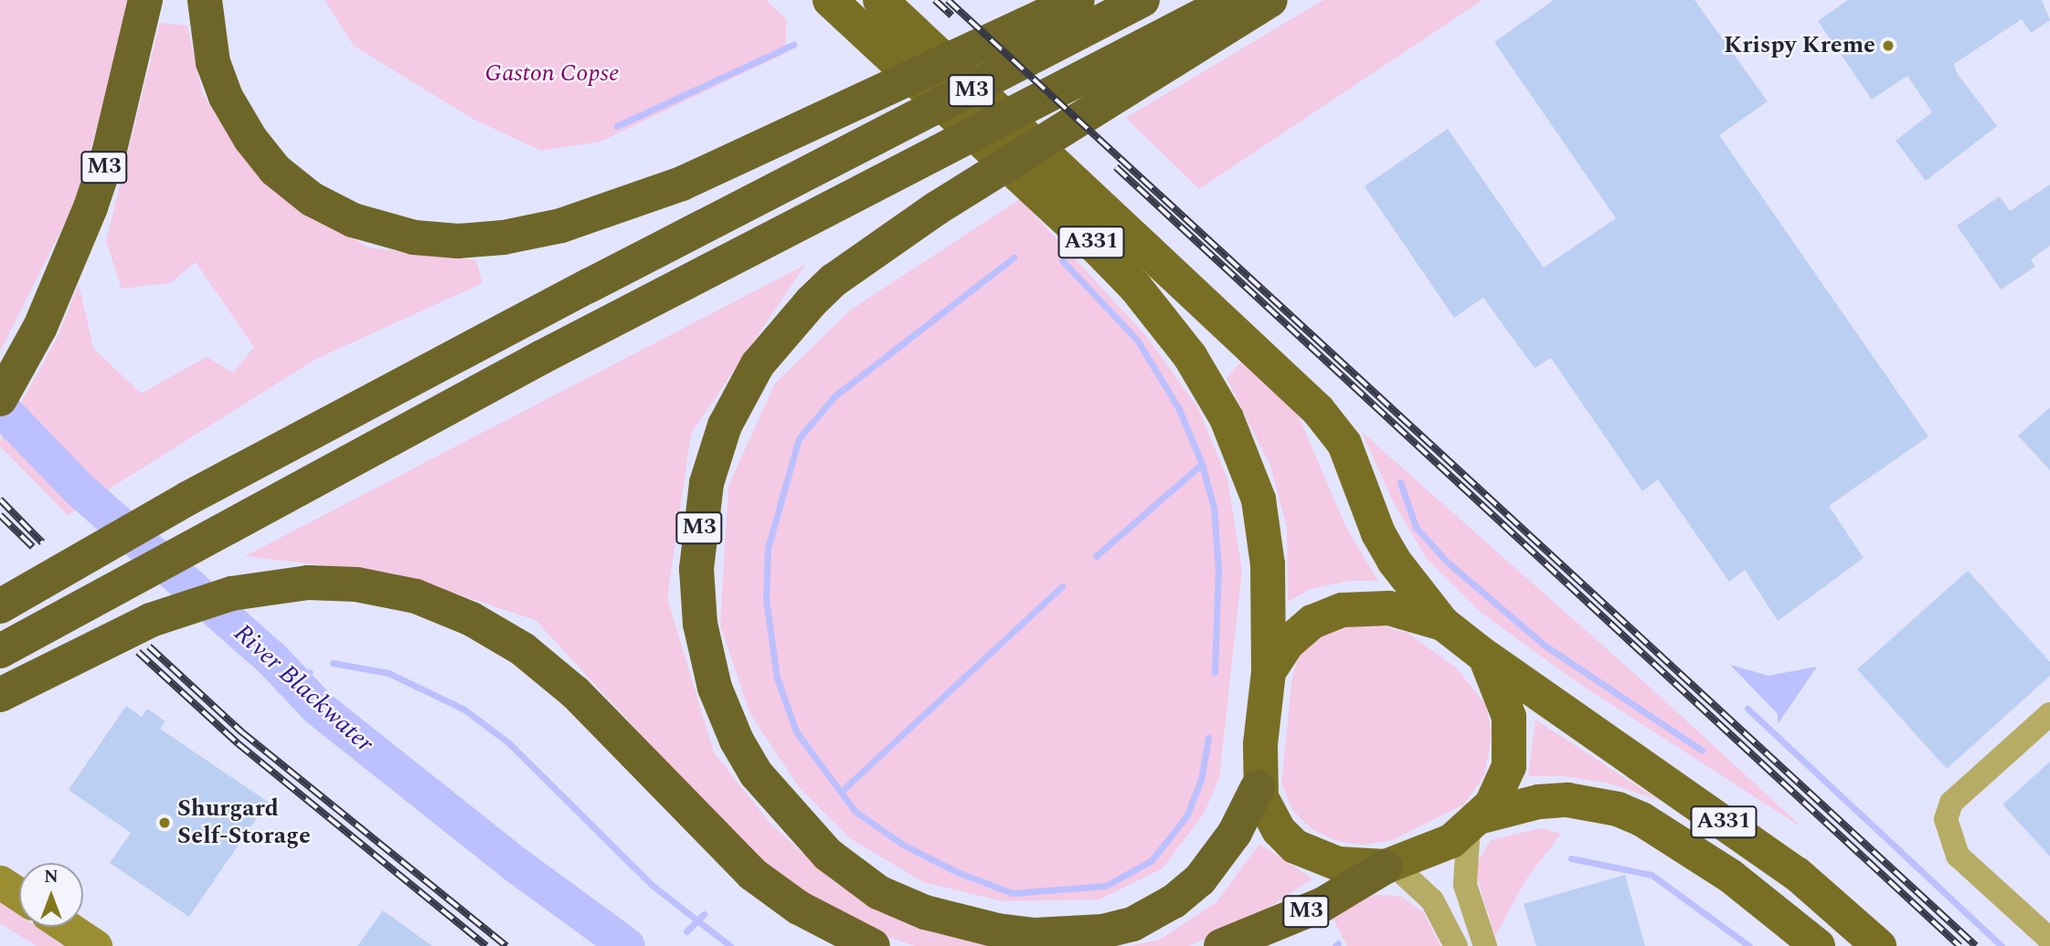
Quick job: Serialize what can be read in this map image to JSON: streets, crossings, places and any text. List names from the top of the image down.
{
  "streets": {
    "highway": ["M3", "A331"]
  },
  "water": ["River Blackwater"],
  "parks": ["Gaston Copse"],
  "places": ["Krispy Kreme", "Shurgard Self-Storage"],
  "north": "top"
}
